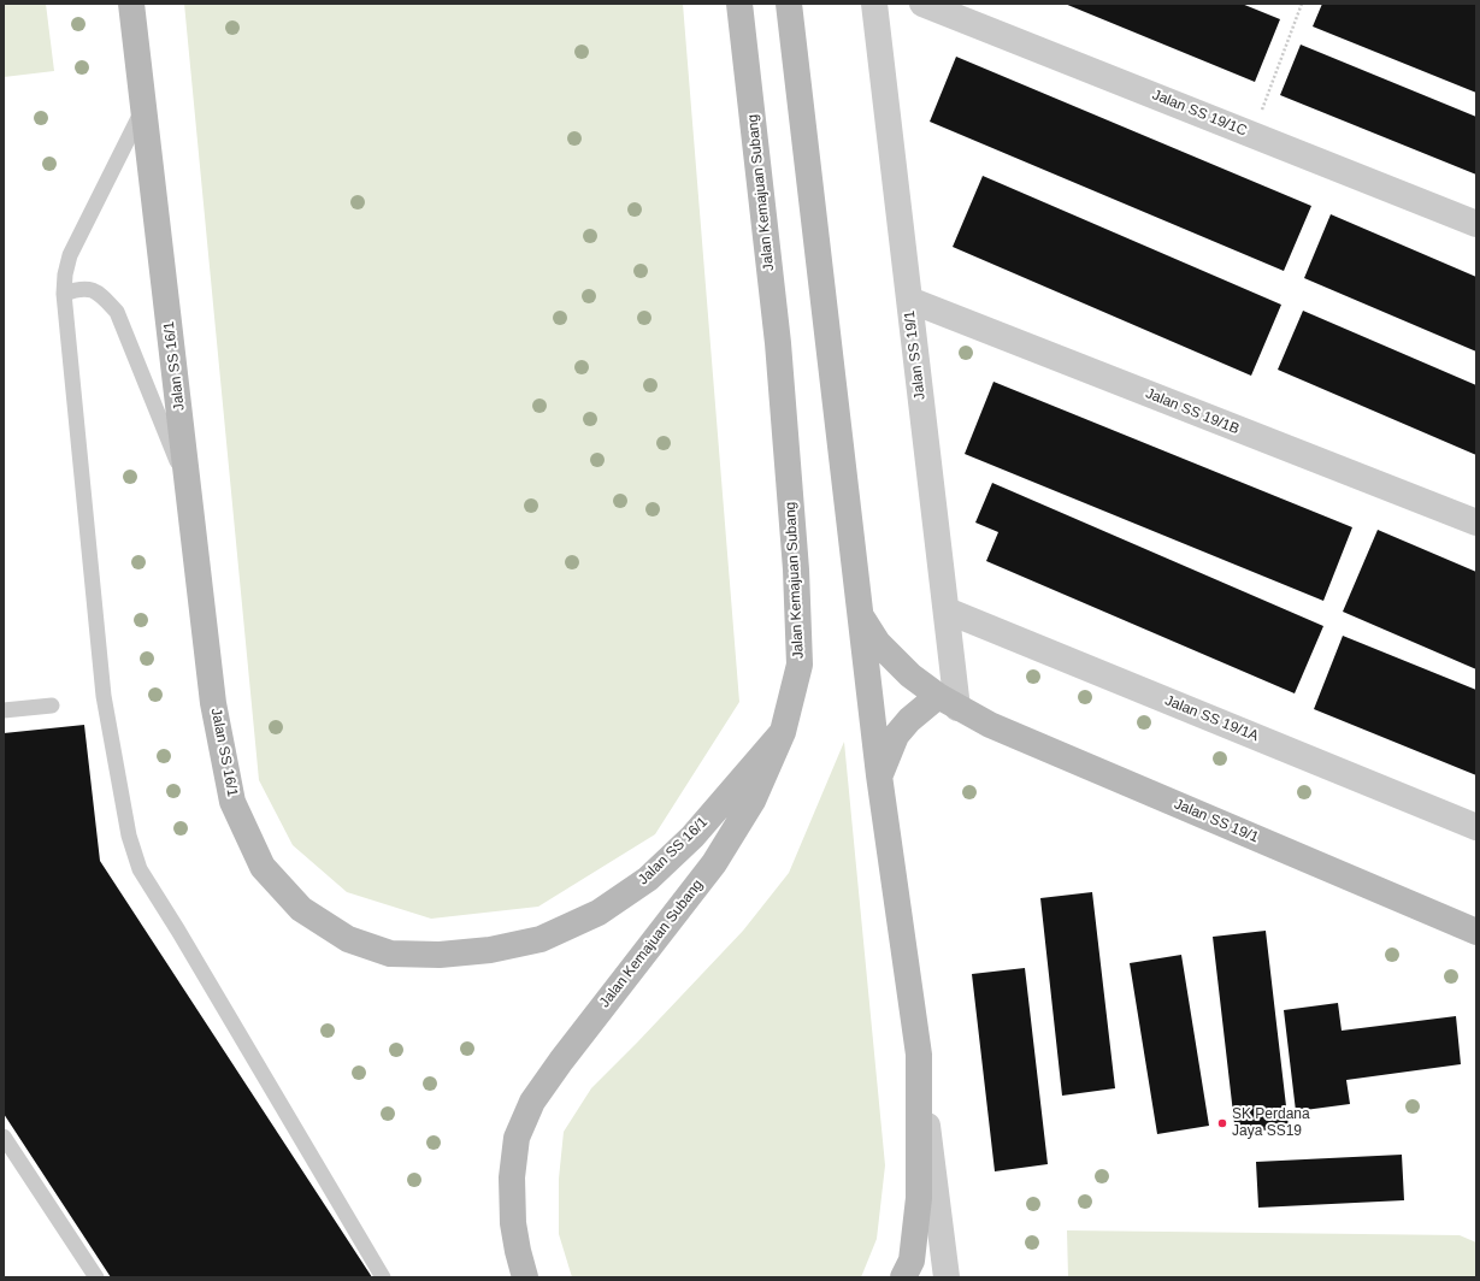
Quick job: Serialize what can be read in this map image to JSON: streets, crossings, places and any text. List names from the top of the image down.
{
  "streets": {
    "main road": ["Jalan Kemajuan Subang", "Jalan SS 19/1", "Jalan SS 16/1"],
    "street": ["Jalan SS 19/1C", "Jalan SS 19/1B", "Jalan SS 19/1A"]
  },
  "crossings": [
    ["Jalan Kemajuan Subang", "Jalan SS 16/1"],
    ["Jalan SS 19/1", "Jalan SS 19/1B"],
    ["Jalan SS 19/1", "Jalan SS 19/1A"]
  ],
  "places": ["SK Perdana Jaya SS19"]
}
